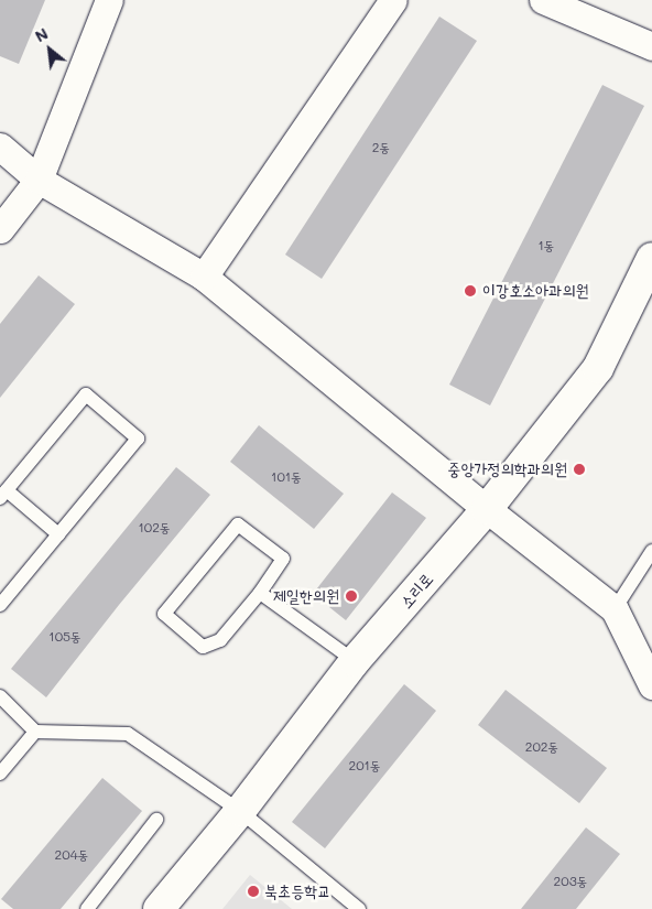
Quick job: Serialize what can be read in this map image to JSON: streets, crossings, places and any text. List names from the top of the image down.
{
  "streets": {
    "street": ["소리로"]
  },
  "places": [
    "이강호소아과의원",
    "중앙가정의학과의원",
    "제일한의원",
    "북초등학교"
  ],
  "house_numbers": [
    "2동",
    "1동",
    "101동",
    "102동",
    "105동",
    "202동",
    "201동",
    "204동",
    "203동"
  ],
  "north": "top left"
}
